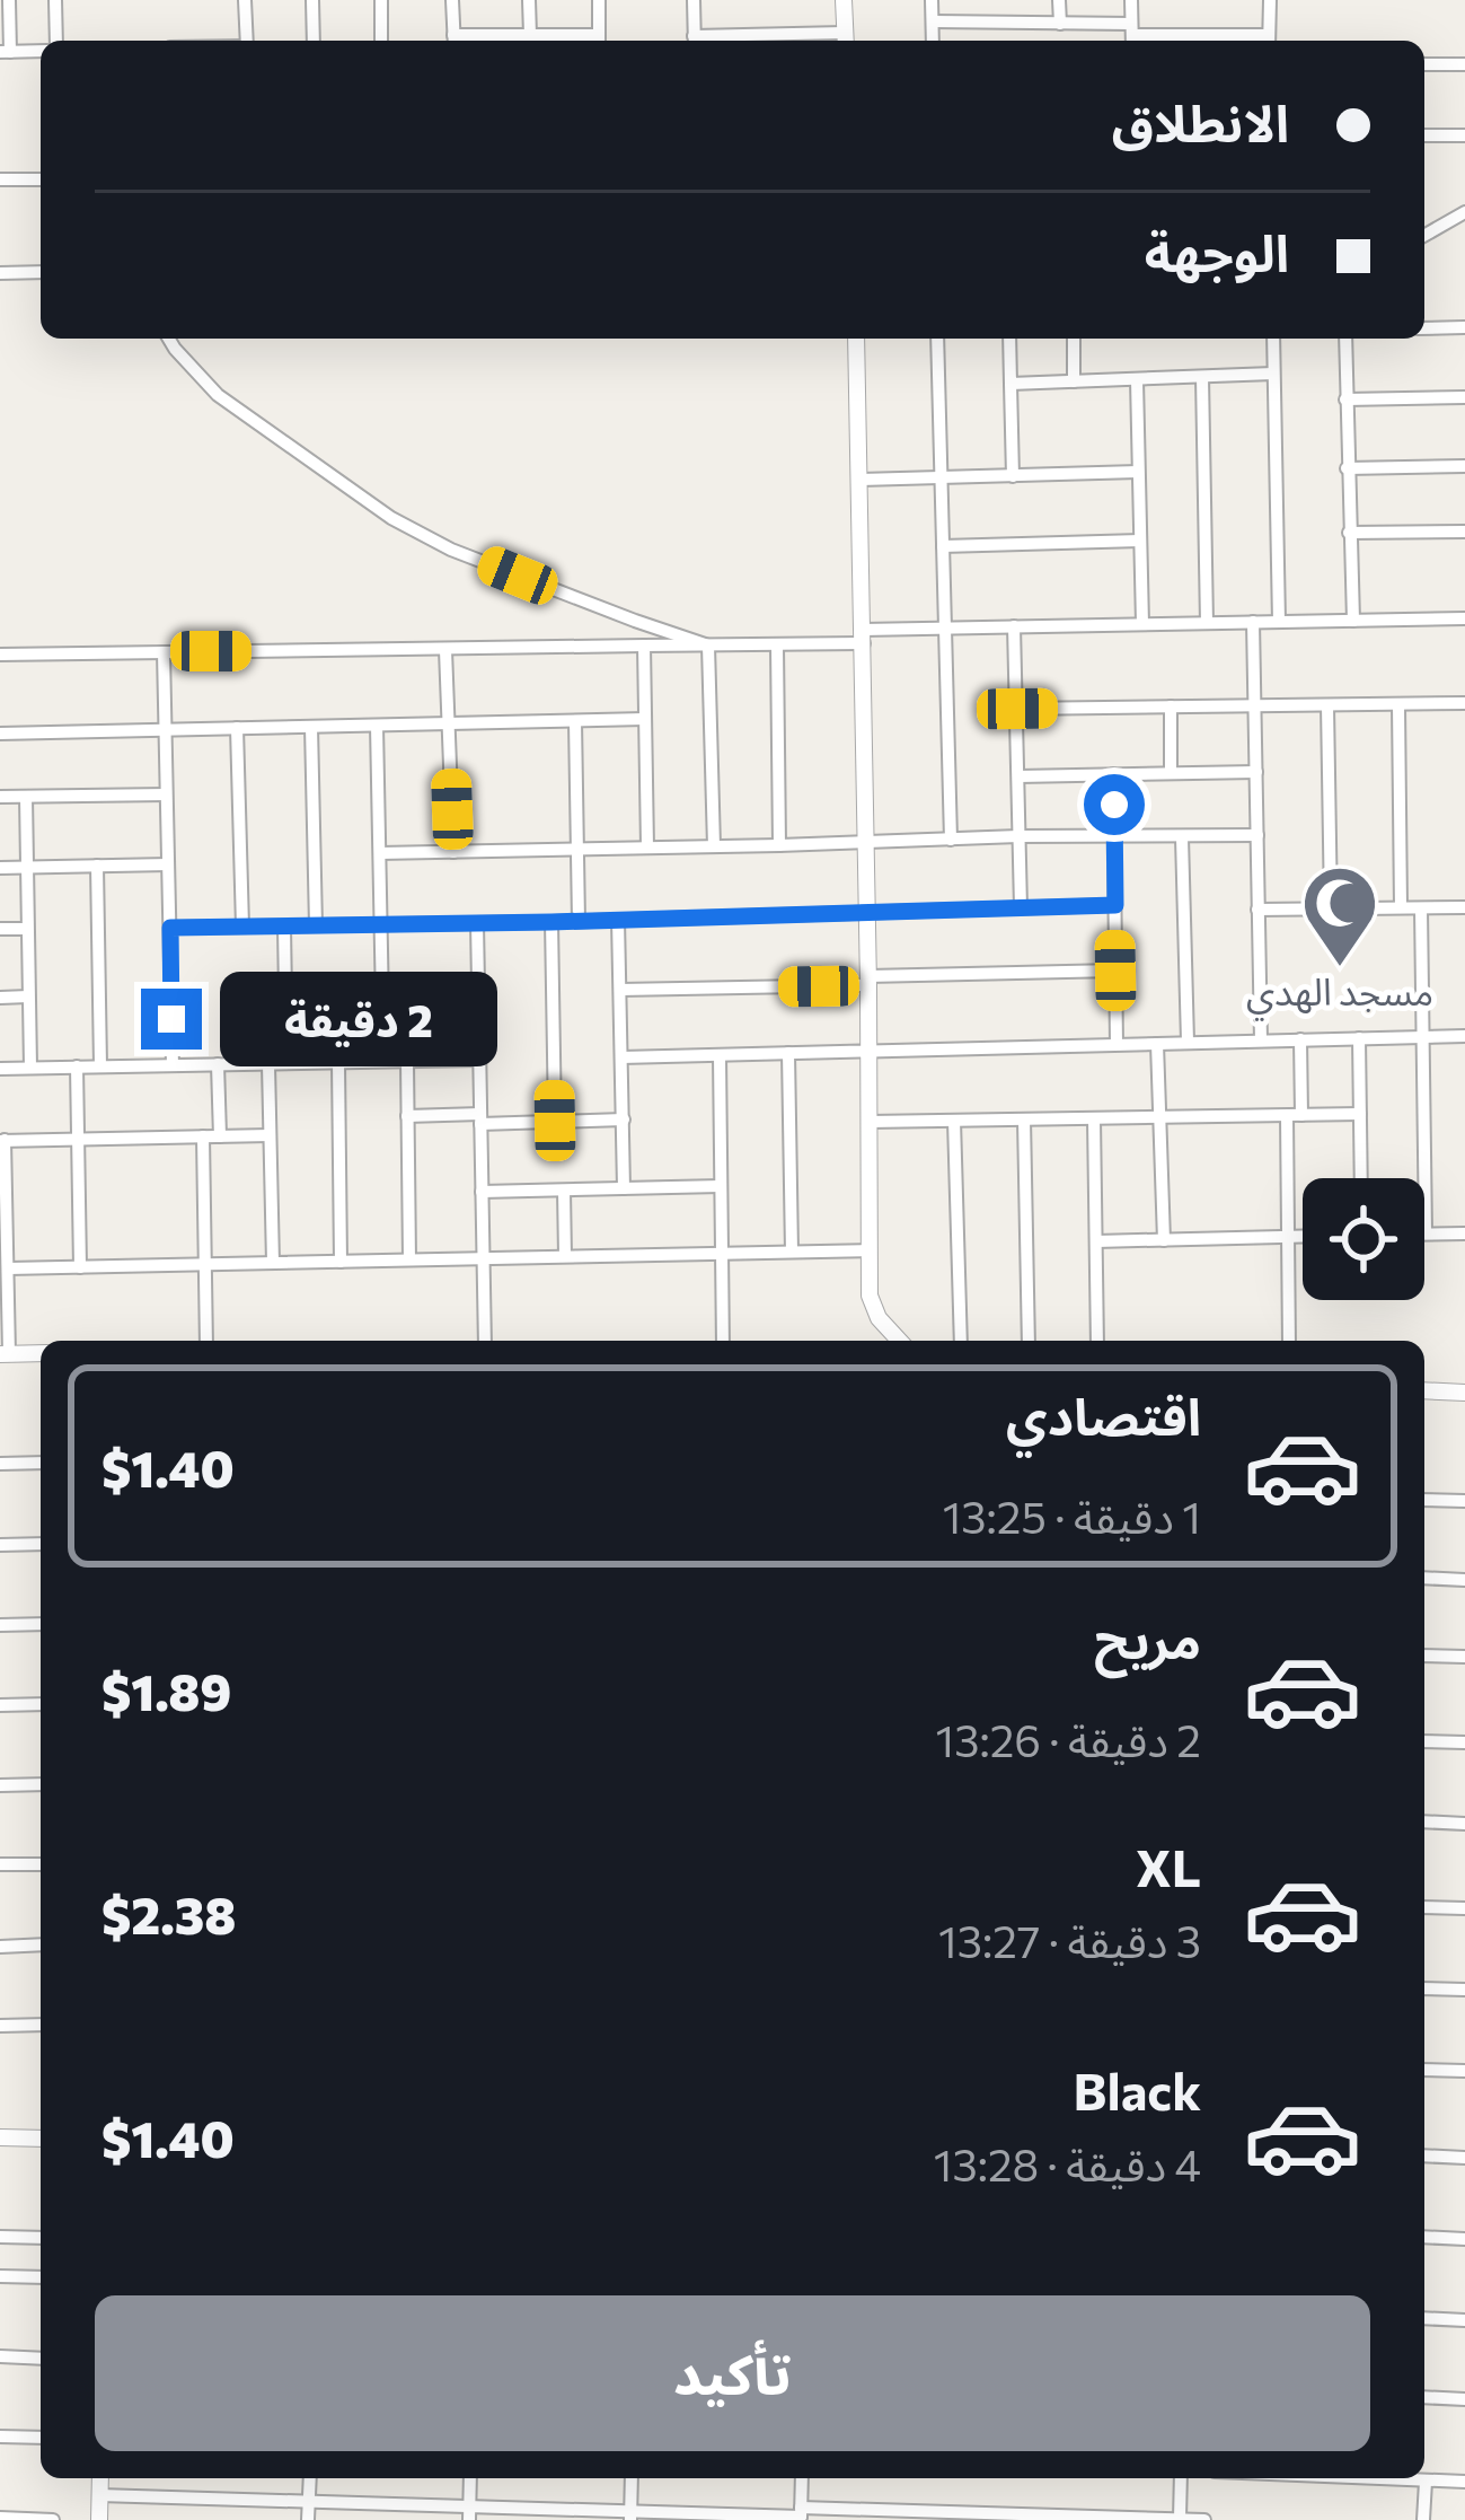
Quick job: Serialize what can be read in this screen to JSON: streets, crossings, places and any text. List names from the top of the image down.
{
  "places": {
    "mosque": ["مسجد الهدي"]
  },
  "page": {
    "banner": ["الانطلاق", "الوجهة"],
    "bubble": "2 دقيقة",
    "list": [
      {
        "name": "اقتصادي",
        "note": "1 دقيقة · 13:25",
        "value": "$1.40"
      },
      {
        "name": "مريح",
        "note": "2 دقيقة · 13:26",
        "value": "$1.89"
      },
      {
        "name": "XL",
        "note": "3 دقيقة · 13:27",
        "value": "$2.38"
      },
      {
        "name": "Black",
        "note": "4 دقيقة · 13:28",
        "value": "$1.40"
      }
    ],
    "buttons": "تأكيد"
  }
}
